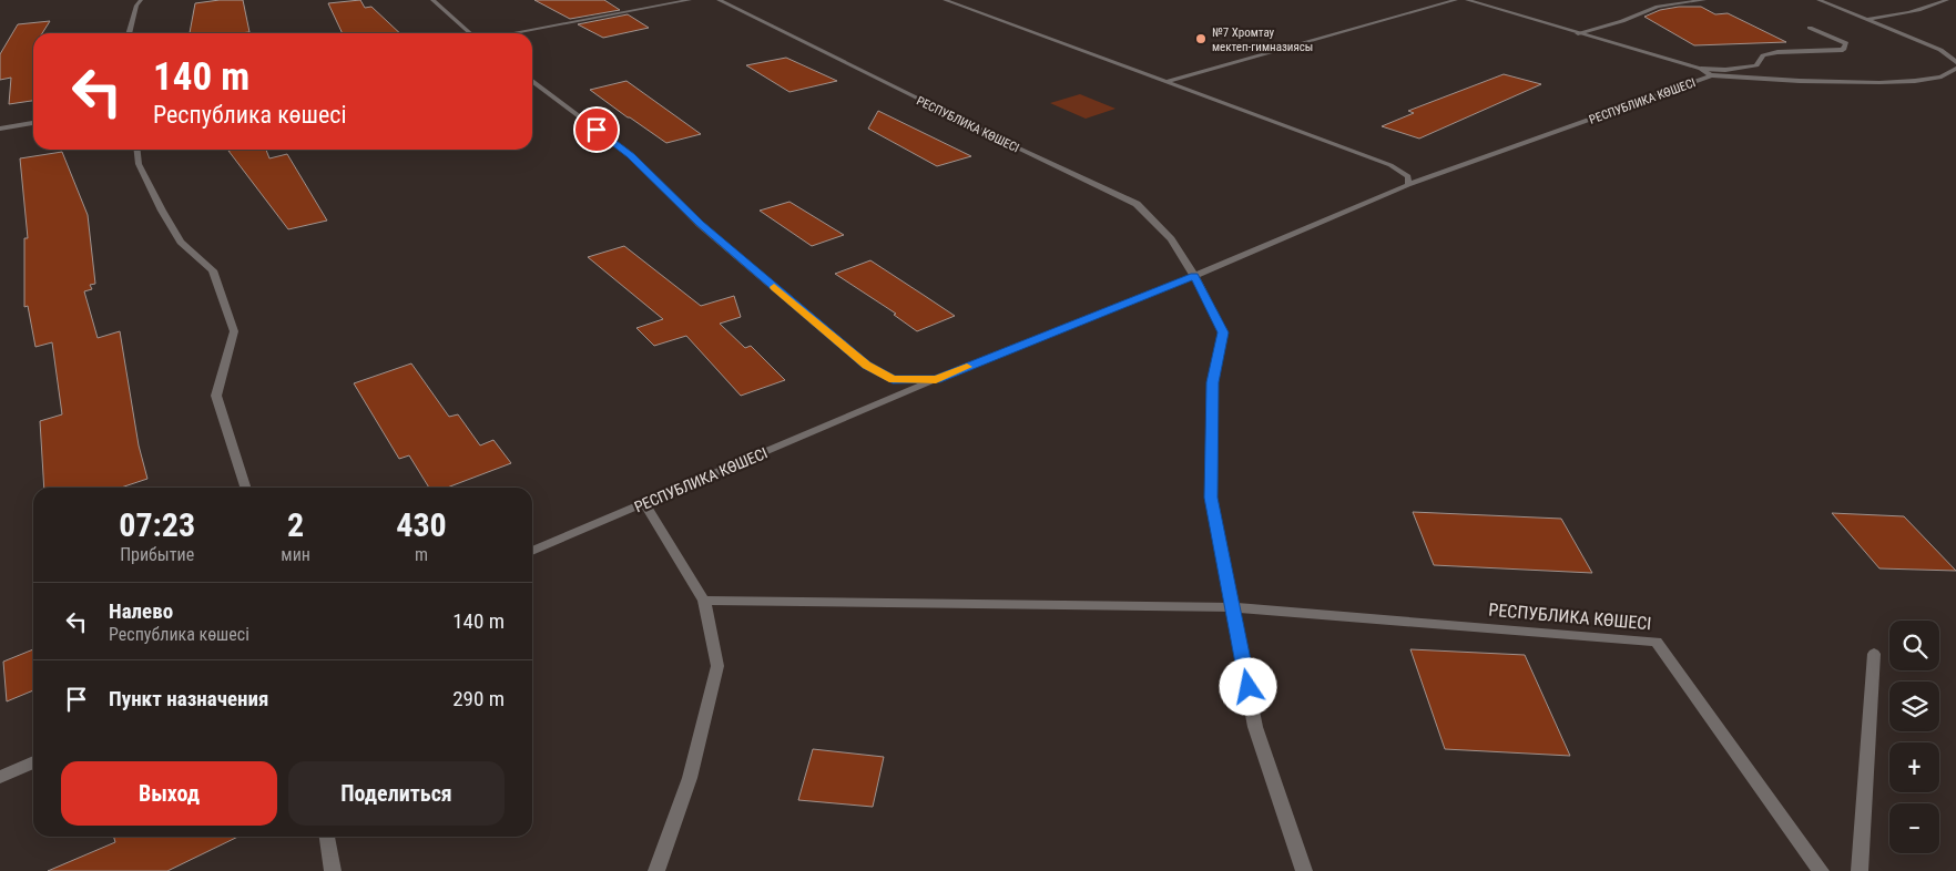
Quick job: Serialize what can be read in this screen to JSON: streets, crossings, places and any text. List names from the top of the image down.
{
  "streets": {
    "street": ["РЕСПУБЛИКА КӨШЕСІ"]
  },
  "places": ["№7 Хромтау мектеп-гимназиясы"],
  "page": {
    "turn": ["140 m", "Республика көшесі"],
    "eta": [
      "07:23",
      "Прибытие",
      "2",
      "мин",
      "430",
      "m"
    ],
    "list": [
      {
        "name": "Налево",
        "note": "Республика көшесі",
        "value": "140 m"
      },
      {
        "name": "Пункт назначения",
        "value": "290 m"
      }
    ],
    "map_buttons": ["+", "−"],
    "buttons": ["Выход", "Поделиться"]
  }
}
